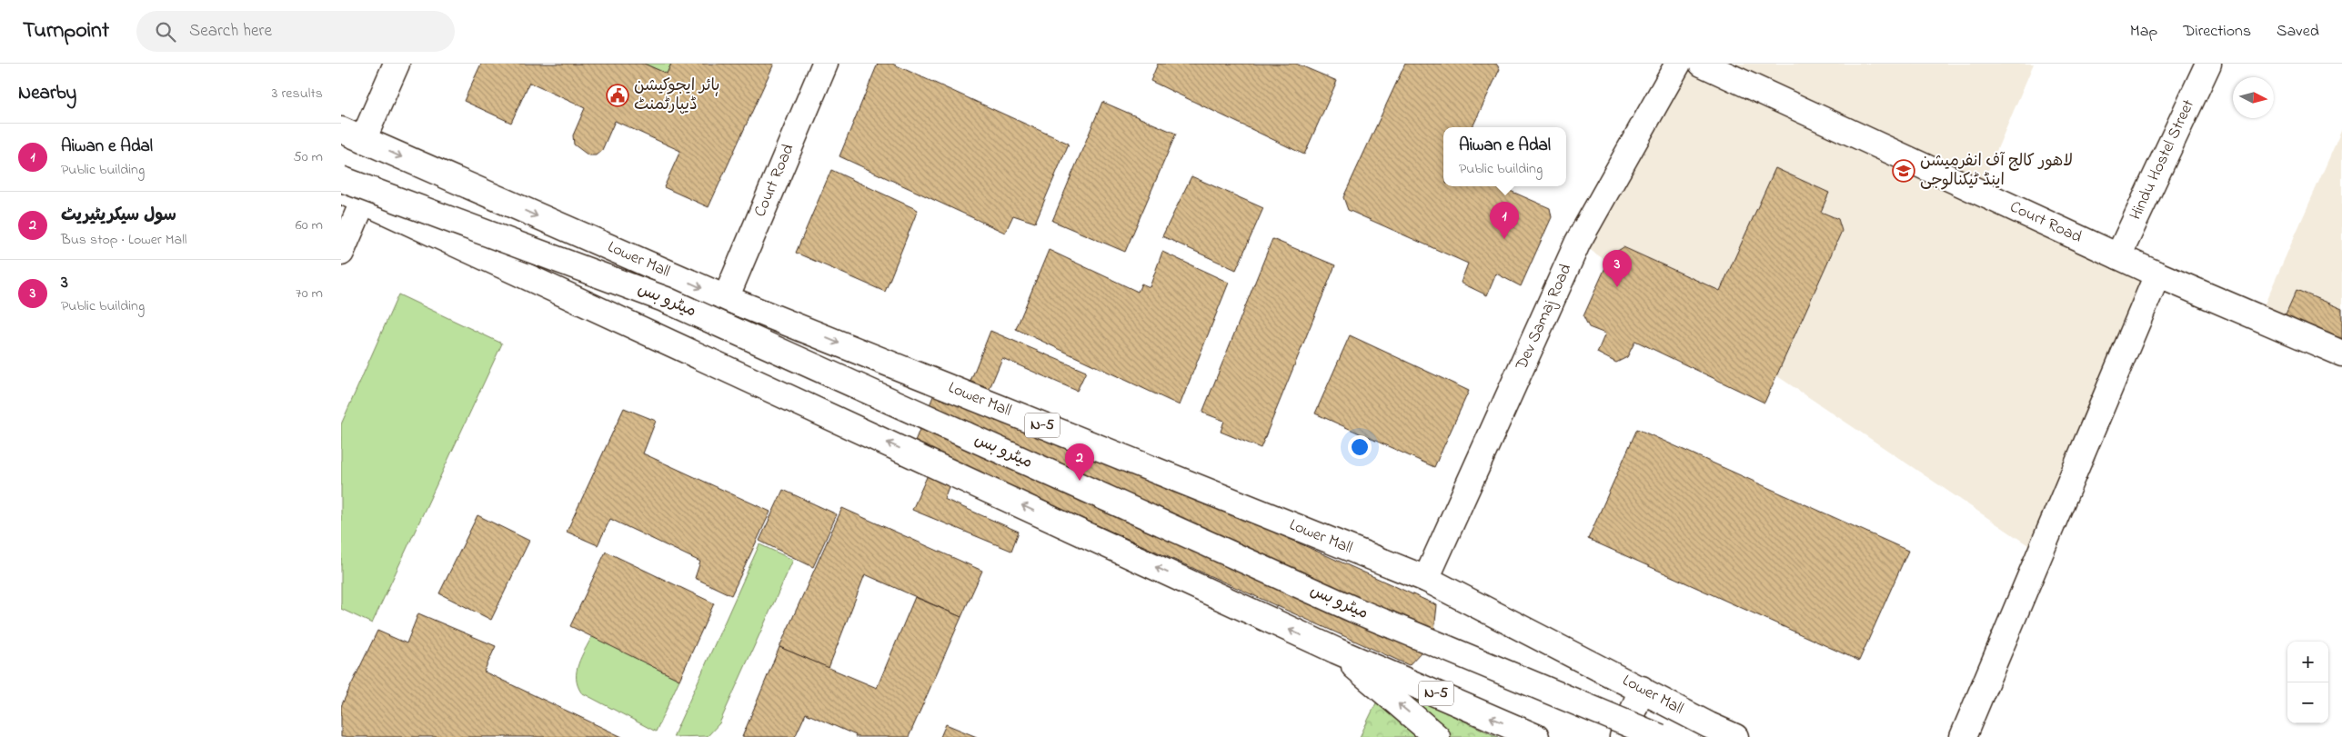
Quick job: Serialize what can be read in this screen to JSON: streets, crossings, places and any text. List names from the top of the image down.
{
  "streets": {
    "main road": [
      "Hindu Hostel Street",
      "Court Road",
      "Lower Mall",
      "میٹرو بس",
      "Dev Samaj Road",
      "N-5"
    ]
  },
  "crossings": [
    ["Hindu Hostel Street", "Court Road"],
    ["Court Road", "Lower Mall"],
    ["Lower Mall", "Dev Samaj Road"]
  ],
  "places": {
    "public building": ["ہائر ایجوکیشن ڈیپارٹمنٹ"],
    "school or university": ["لاھور کالج آف انفرمیشن اینڈ ٹیکنالوجی"]
  },
  "north": "right",
  "page": {
    "header": "Turnpoint",
    "search": "Search here",
    "nav": ["Map", "Directions", "Saved"],
    "heading": ["Nearby", "3 results"],
    "list": [
      {
        "mark": "1",
        "name": "Aiwan e Adal",
        "note": "Public building",
        "value": "50 m"
      },
      {
        "mark": "2",
        "name": "سول سیکریٹیریٹ",
        "note": "Bus stop · Lower Mall",
        "value": "60 m"
      },
      {
        "mark": "3",
        "name": "3",
        "note": "Public building",
        "value": "70 m"
      }
    ],
    "popup": ["Aiwan e Adal", "Public building"],
    "pins": ["1", "3", "2"],
    "map_buttons": ["+", "−"]
  }
}
